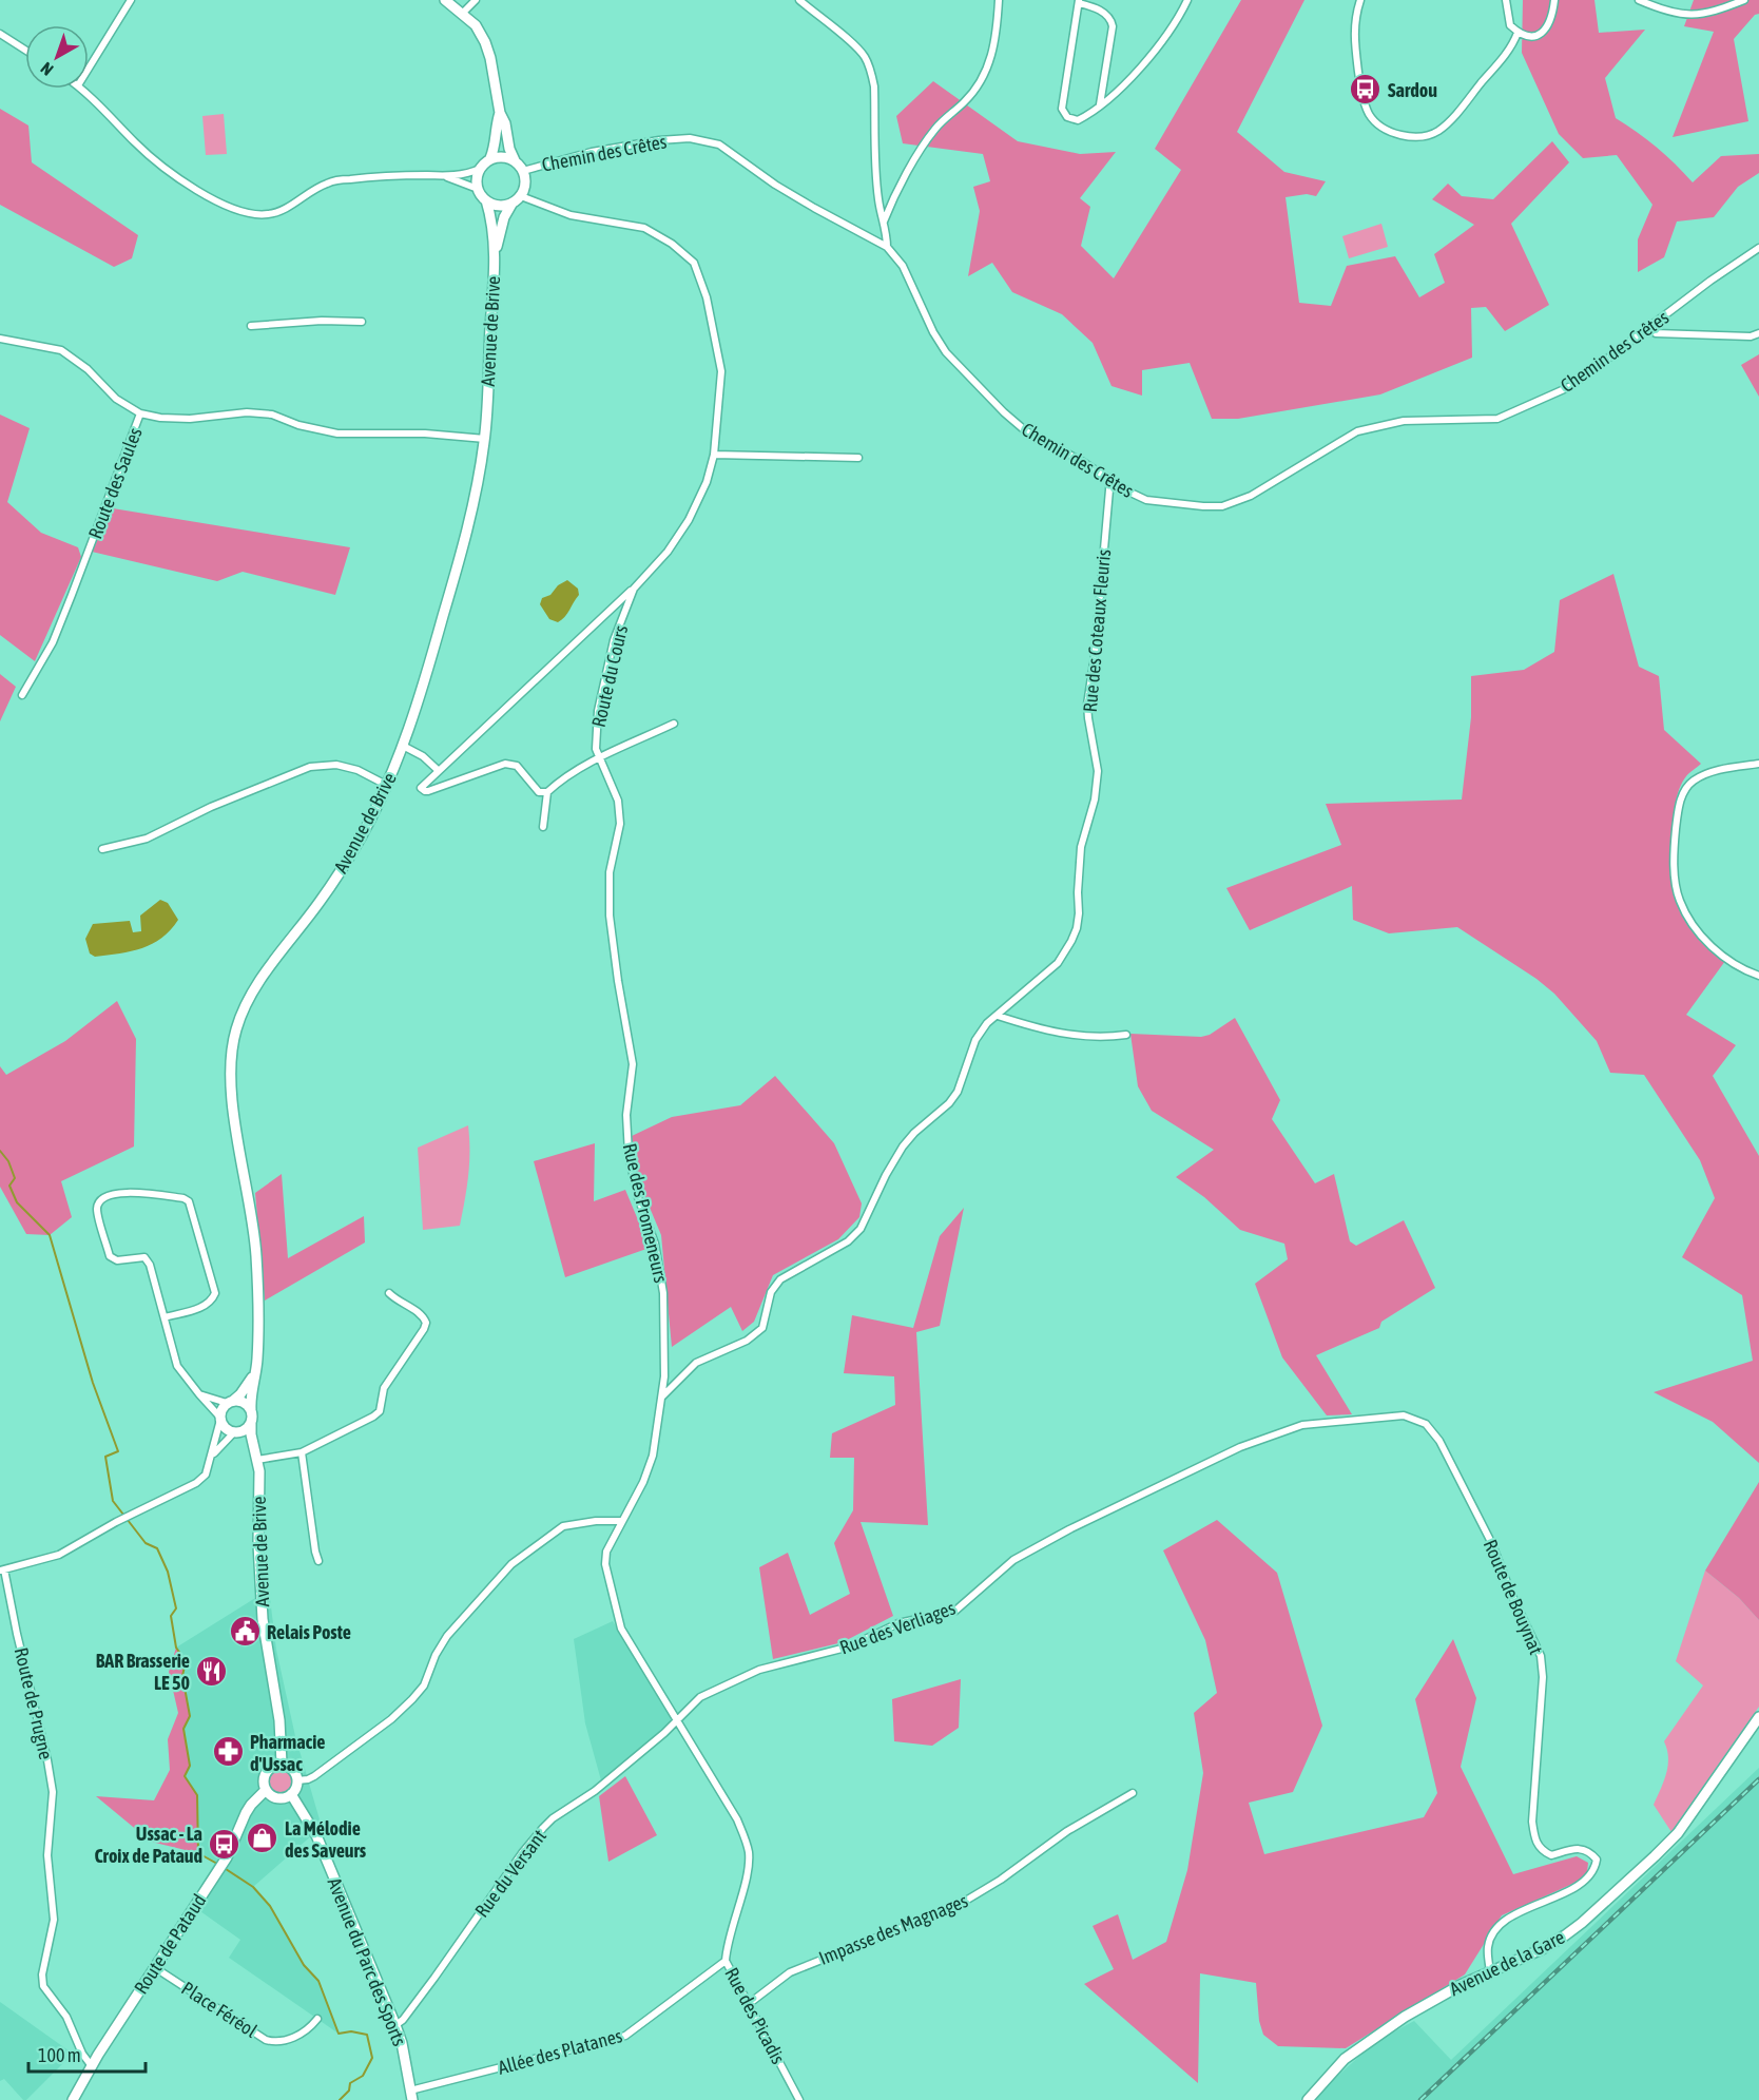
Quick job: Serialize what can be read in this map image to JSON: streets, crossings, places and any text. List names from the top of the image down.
{
  "streets": {
    "street": [
      "Chemin des Crêtes",
      "Avenue de Brive",
      "Route des Saules",
      "Rue des Coteaux Fleuris",
      "Route du Cours",
      "Rue des Promeneurs",
      "Route de Bouynat",
      "Rue des Verliages",
      "Route de Prugne",
      "Rue du Versant",
      "Impasse des Magnages",
      "Route de Pataud",
      "Avenue du Parc des Sports",
      "Avenue de la Gare",
      "Place Féréol",
      "Rue des Picadis",
      "Allée des Platanes"
    ]
  },
  "crossings": [
    ["Chemin des Crêtes", "Rue des Coteaux Fleuris"],
    ["Chemin des Crêtes", "Route du Cours"],
    ["Avenue de Brive", "Route des Saules"],
    ["Avenue de Brive", "Route de Prugne"],
    ["Avenue de Brive", "Route de Pataud"],
    ["Avenue de Brive", "Avenue du Parc des Sports"],
    ["Rue des Coteaux Fleuris", "Rue des Promeneurs"],
    ["Route du Cours", "Rue des Promeneurs"],
    ["Rue des Promeneurs", "Rue des Verliages"],
    ["Rue des Promeneurs", "Rue du Versant"],
    ["Rue des Promeneurs", "Rue des Picadis"],
    ["Route de Bouynat", "Rue des Verliages"],
    ["Route de Bouynat", "Avenue de la Gare"],
    ["Rue des Verliages", "Rue du Versant"],
    ["Rue des Verliages", "Rue des Picadis"],
    ["Route de Prugne", "Route de Pataud"],
    ["Rue du Versant", "Avenue du Parc des Sports"],
    ["Rue du Versant", "Rue des Picadis"],
    ["Impasse des Magnages", "Rue des Picadis"],
    ["Route de Pataud", "Avenue du Parc des Sports"],
    ["Route de Pataud", "Place Féréol"],
    ["Avenue du Parc des Sports", "Allée des Platanes"],
    ["Rue des Picadis", "Allée des Platanes"]
  ],
  "places": {
    "bus stop": ["Sardou", "Ussac - La Croix de Pataud"],
    "public building": ["Relais Poste"],
    "restaurant": ["BAR Brasserie LE 50"],
    "pharmacy": ["Pharmacie d'Ussac"],
    "shop": ["La Mélodie des Saveurs"]
  },
  "scale_bar": "100 m",
  "north": "bottom left"
}
